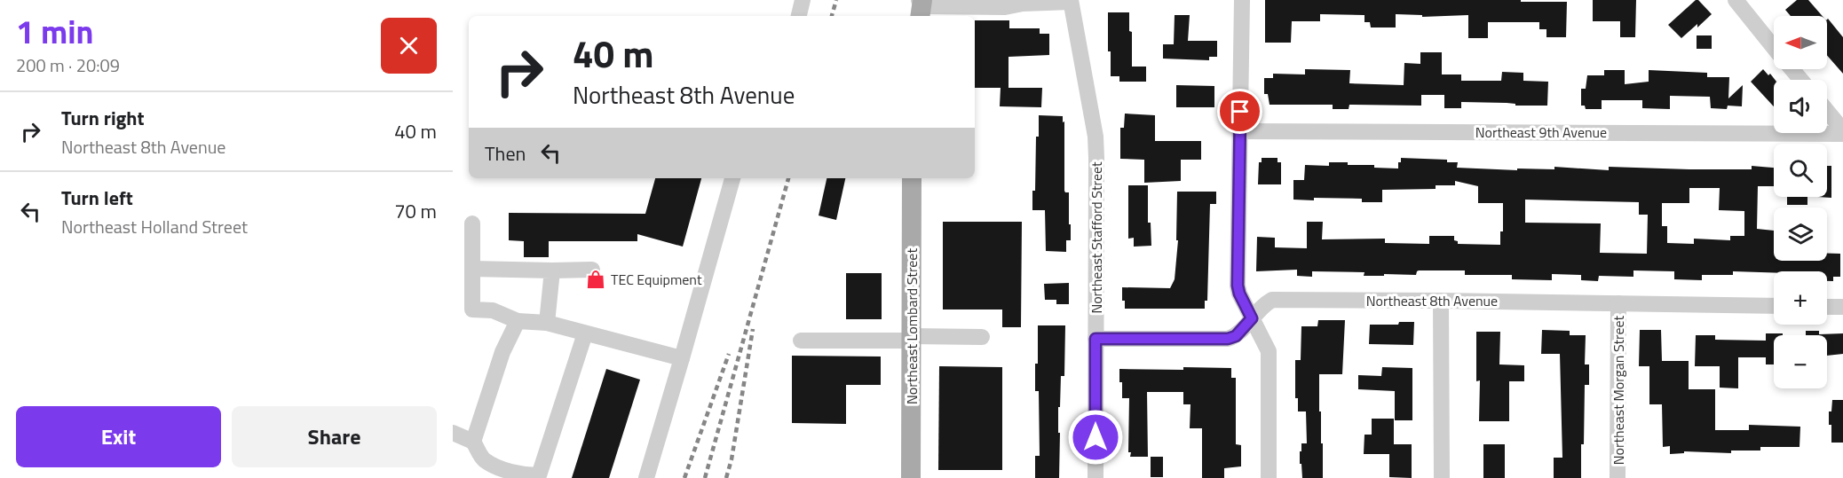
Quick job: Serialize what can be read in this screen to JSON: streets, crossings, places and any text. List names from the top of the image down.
{
  "streets": {
    "main road": ["Northeast Lombard Street"],
    "street": [
      "Northeast 9th Avenue",
      "Northeast Stafford Street",
      "Northeast 8th Avenue",
      "Northeast Morgan Street"
    ]
  },
  "crossings": [
    ["Northeast Stafford Street", "Northeast 8th Avenue"],
    ["Northeast 8th Avenue", "Northeast Morgan Street"]
  ],
  "places": {
    "shop": ["TEC Equipment"]
  },
  "north": "left",
  "page": {
    "heading": ["1 min", "200 m · 20:09"],
    "map_buttons": ["+", "−"],
    "turn": ["40 m", "Northeast 8th Avenue"],
    "list": [
      {
        "name": "Turn right",
        "note": "Northeast 8th Avenue",
        "value": "40 m"
      },
      {
        "name": "Turn left",
        "note": "Northeast Holland Street",
        "value": "70 m"
      }
    ],
    "then": "Then",
    "buttons": ["Exit", "Share"]
  }
}
